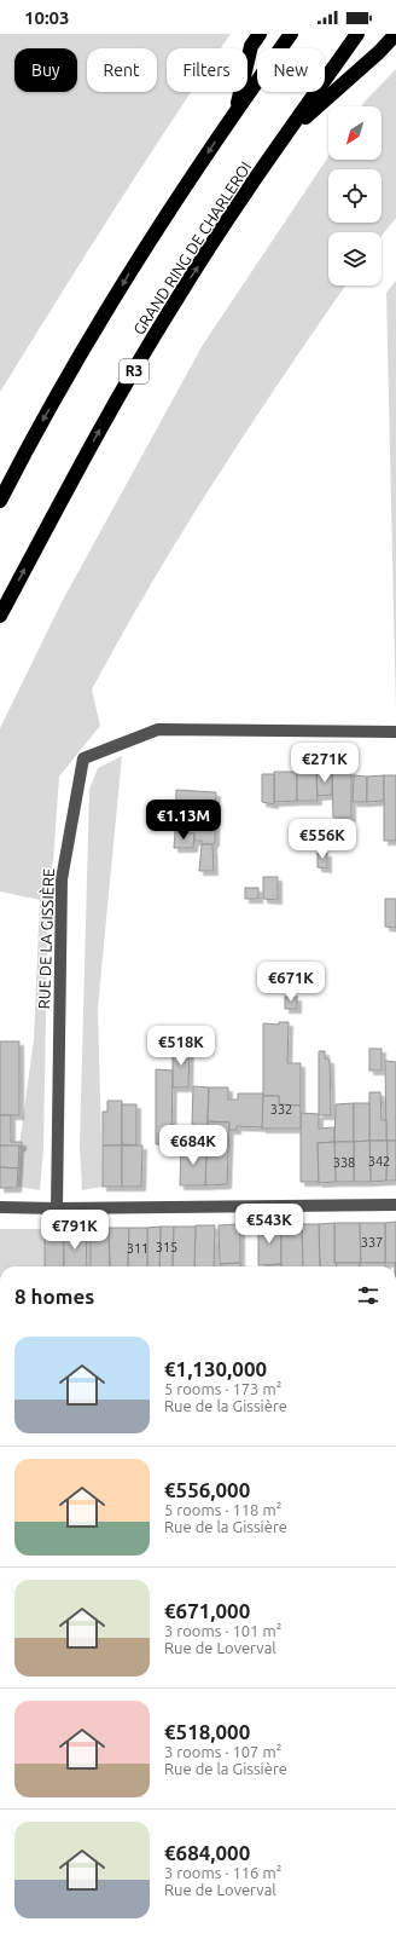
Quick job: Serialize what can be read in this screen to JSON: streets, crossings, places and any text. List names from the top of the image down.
{
  "streets": {
    "highway": ["GRAND RING DE CHARLEROI", "R3"],
    "street": ["RUE DE LA GISSIÈRE"]
  },
  "house_numbers": [
    "332",
    "342",
    "338",
    "337",
    "315",
    "311"
  ],
  "north": "bottom left",
  "page": {
    "status": "10:03",
    "chip": [
      "Buy",
      "Rent",
      "Filters",
      "New"
    ],
    "price": [
      "€271K",
      "€1.13M",
      "€556K",
      "€671K",
      "€518K",
      "€684K",
      "€543K",
      "€791K"
    ],
    "heading": "8 homes",
    "list": [
      {
        "name": "€1,130,000",
        "note": "5 rooms · 173 m² · Rue de la Gissière"
      },
      {
        "name": "€556,000",
        "note": "5 rooms · 118 m² · Rue de la Gissière"
      },
      {
        "name": "€671,000",
        "note": "3 rooms · 101 m² · Rue de Loverval"
      },
      {
        "name": "€518,000",
        "note": "3 rooms · 107 m² · Rue de la Gissière"
      },
      {
        "name": "€684,000",
        "note": "3 rooms · 116 m² · Rue de Loverval"
      }
    ]
  }
}
